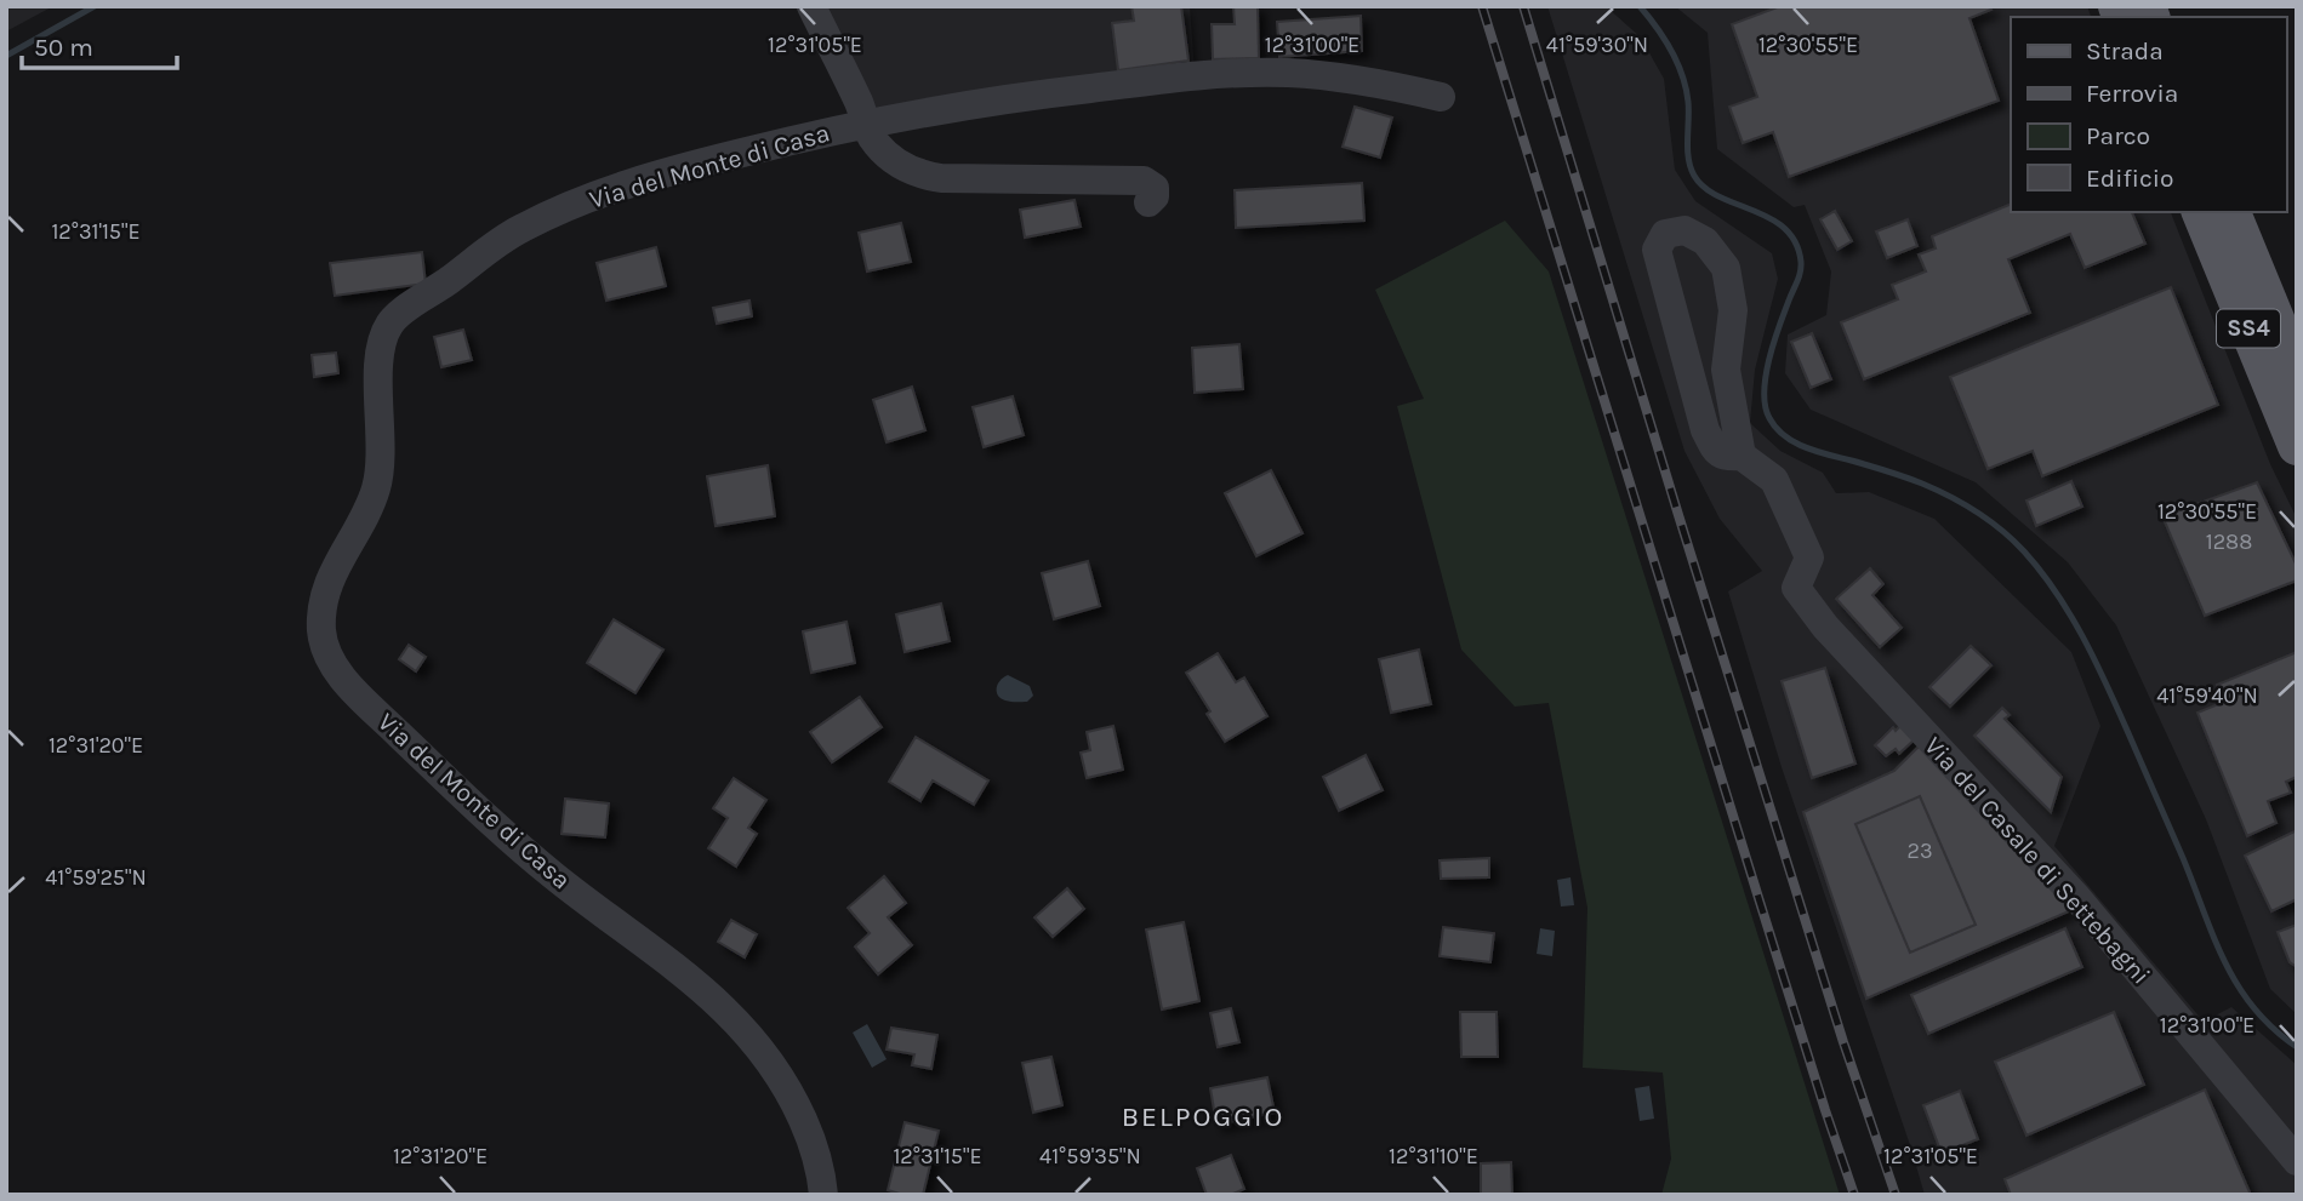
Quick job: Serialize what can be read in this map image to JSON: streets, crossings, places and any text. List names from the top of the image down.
{
  "streets": {
    "main road": ["SS4"],
    "street": ["Via del Monte di Casa", "Via del Casale di Settebagni"]
  },
  "districts": ["BELPOGGIO"],
  "house_numbers": ["1288", "23"],
  "legend": [
    "Strada",
    "Ferrovia",
    "Parco",
    "Edificio"
  ],
  "scale_bar": "50 m",
  "coordinates": [
    "41°59'30\"N",
    "12°31'05\"E",
    "12°31'00\"E",
    "12°30'55\"E",
    "12°31'15\"E",
    "41°59'40\"N",
    "12°31'20\"E",
    "41°59'25\"N",
    "12°31'10\"E",
    "41°59'35\"N"
  ]
}
